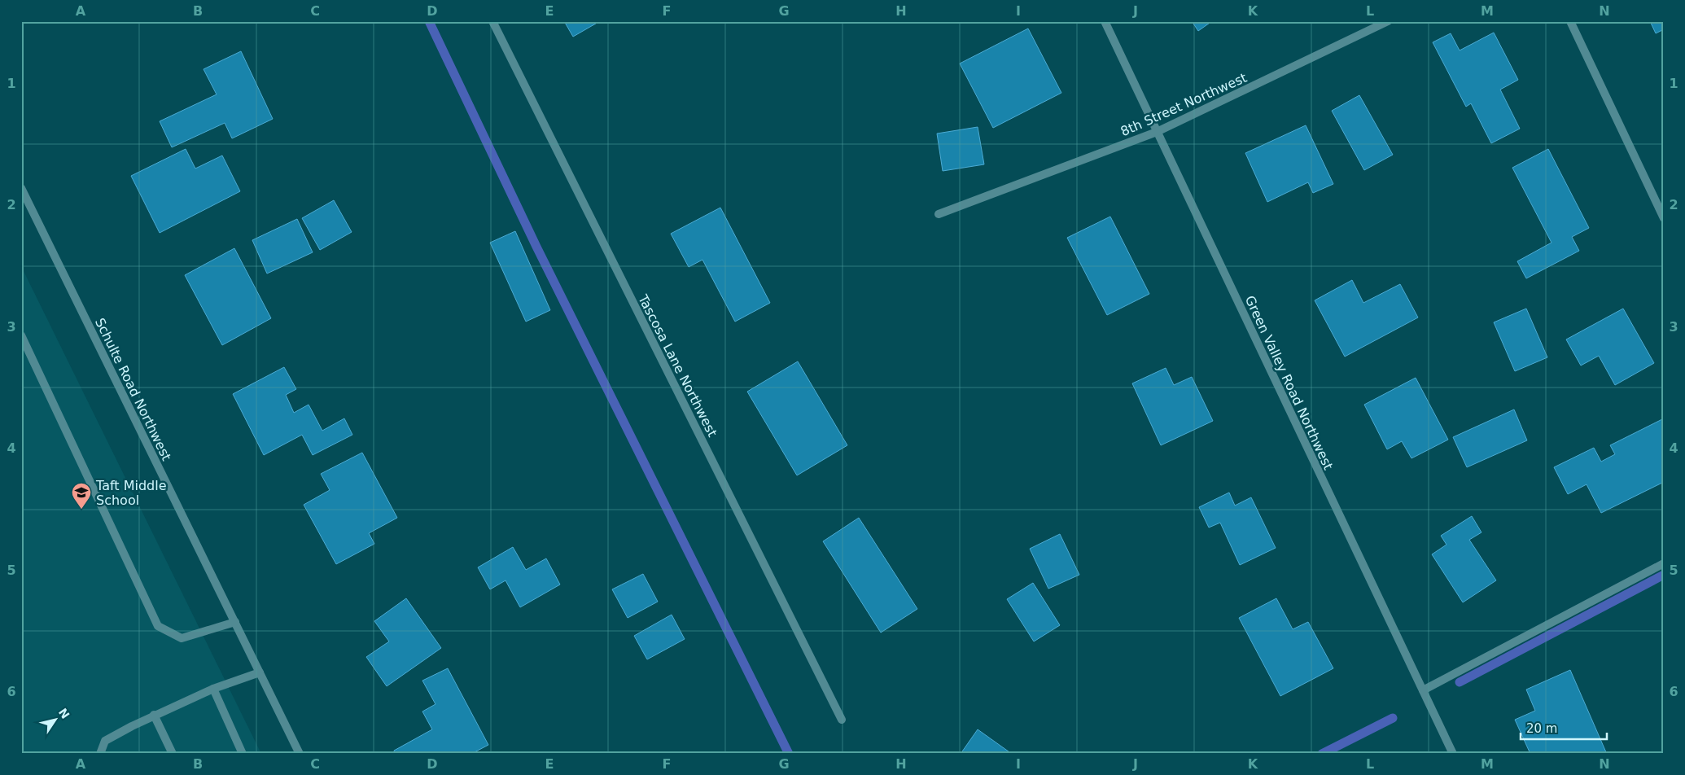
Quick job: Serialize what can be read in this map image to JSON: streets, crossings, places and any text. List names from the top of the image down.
{
  "streets": {
    "street": [
      "8th Street Northwest",
      "Tascosa Lane Northwest",
      "Green Valley Road Northwest",
      "Schulte Road Northwest"
    ]
  },
  "crossings": [
    ["8th Street Northwest", "Green Valley Road Northwest"]
  ],
  "places": {
    "school or university": ["Taft Middle School"]
  },
  "scale_bar": "20 m",
  "north": "top right",
  "grid": {
    "columns": [
      "A",
      "B",
      "C",
      "D",
      "E",
      "F",
      "G",
      "H",
      "I",
      "J",
      "K",
      "L",
      "M",
      "N"
    ],
    "rows": [
      "1",
      "2",
      "3",
      "4",
      "5",
      "6"
    ]
  }
}
